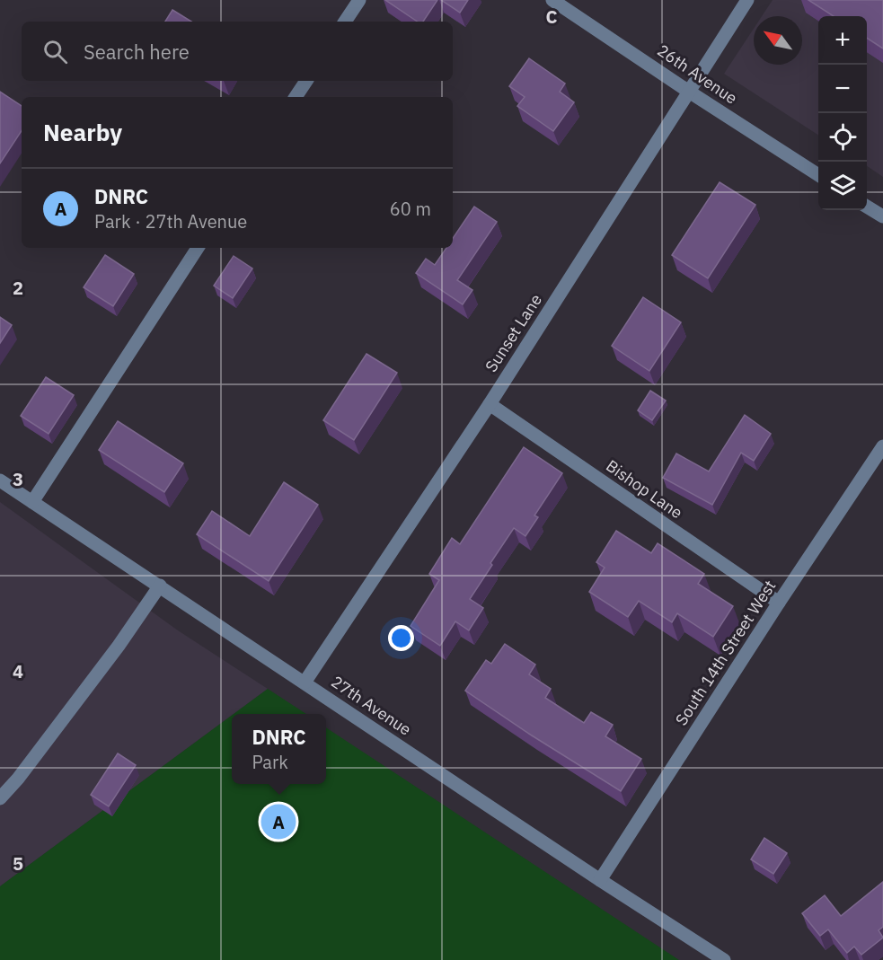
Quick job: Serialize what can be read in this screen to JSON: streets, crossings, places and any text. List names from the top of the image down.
{
  "streets": {
    "street": [
      "26th Avenue",
      "Sunset Lane",
      "Bishop Lane",
      "South 14th Street West",
      "27th Avenue"
    ]
  },
  "crossings": [
    ["26th Avenue", "Sunset Lane"],
    ["Sunset Lane", "Bishop Lane"],
    ["Sunset Lane", "27th Avenue"],
    ["Bishop Lane", "South 14th Street West"],
    ["South 14th Street West", "27th Avenue"]
  ],
  "north": "top left",
  "page": {
    "map_buttons": ["+", "−"],
    "search": "Search here",
    "heading": "Nearby",
    "list": [
      {
        "mark": "A",
        "name": "DNRC",
        "note": "Park · 27th Avenue",
        "value": "60 m"
      }
    ],
    "popup": ["DNRC", "Park"],
    "pins": "A"
  },
  "grid": {
    "columns": ["C"],
    "rows": [
      "2",
      "3",
      "4",
      "5"
    ]
  }
}
